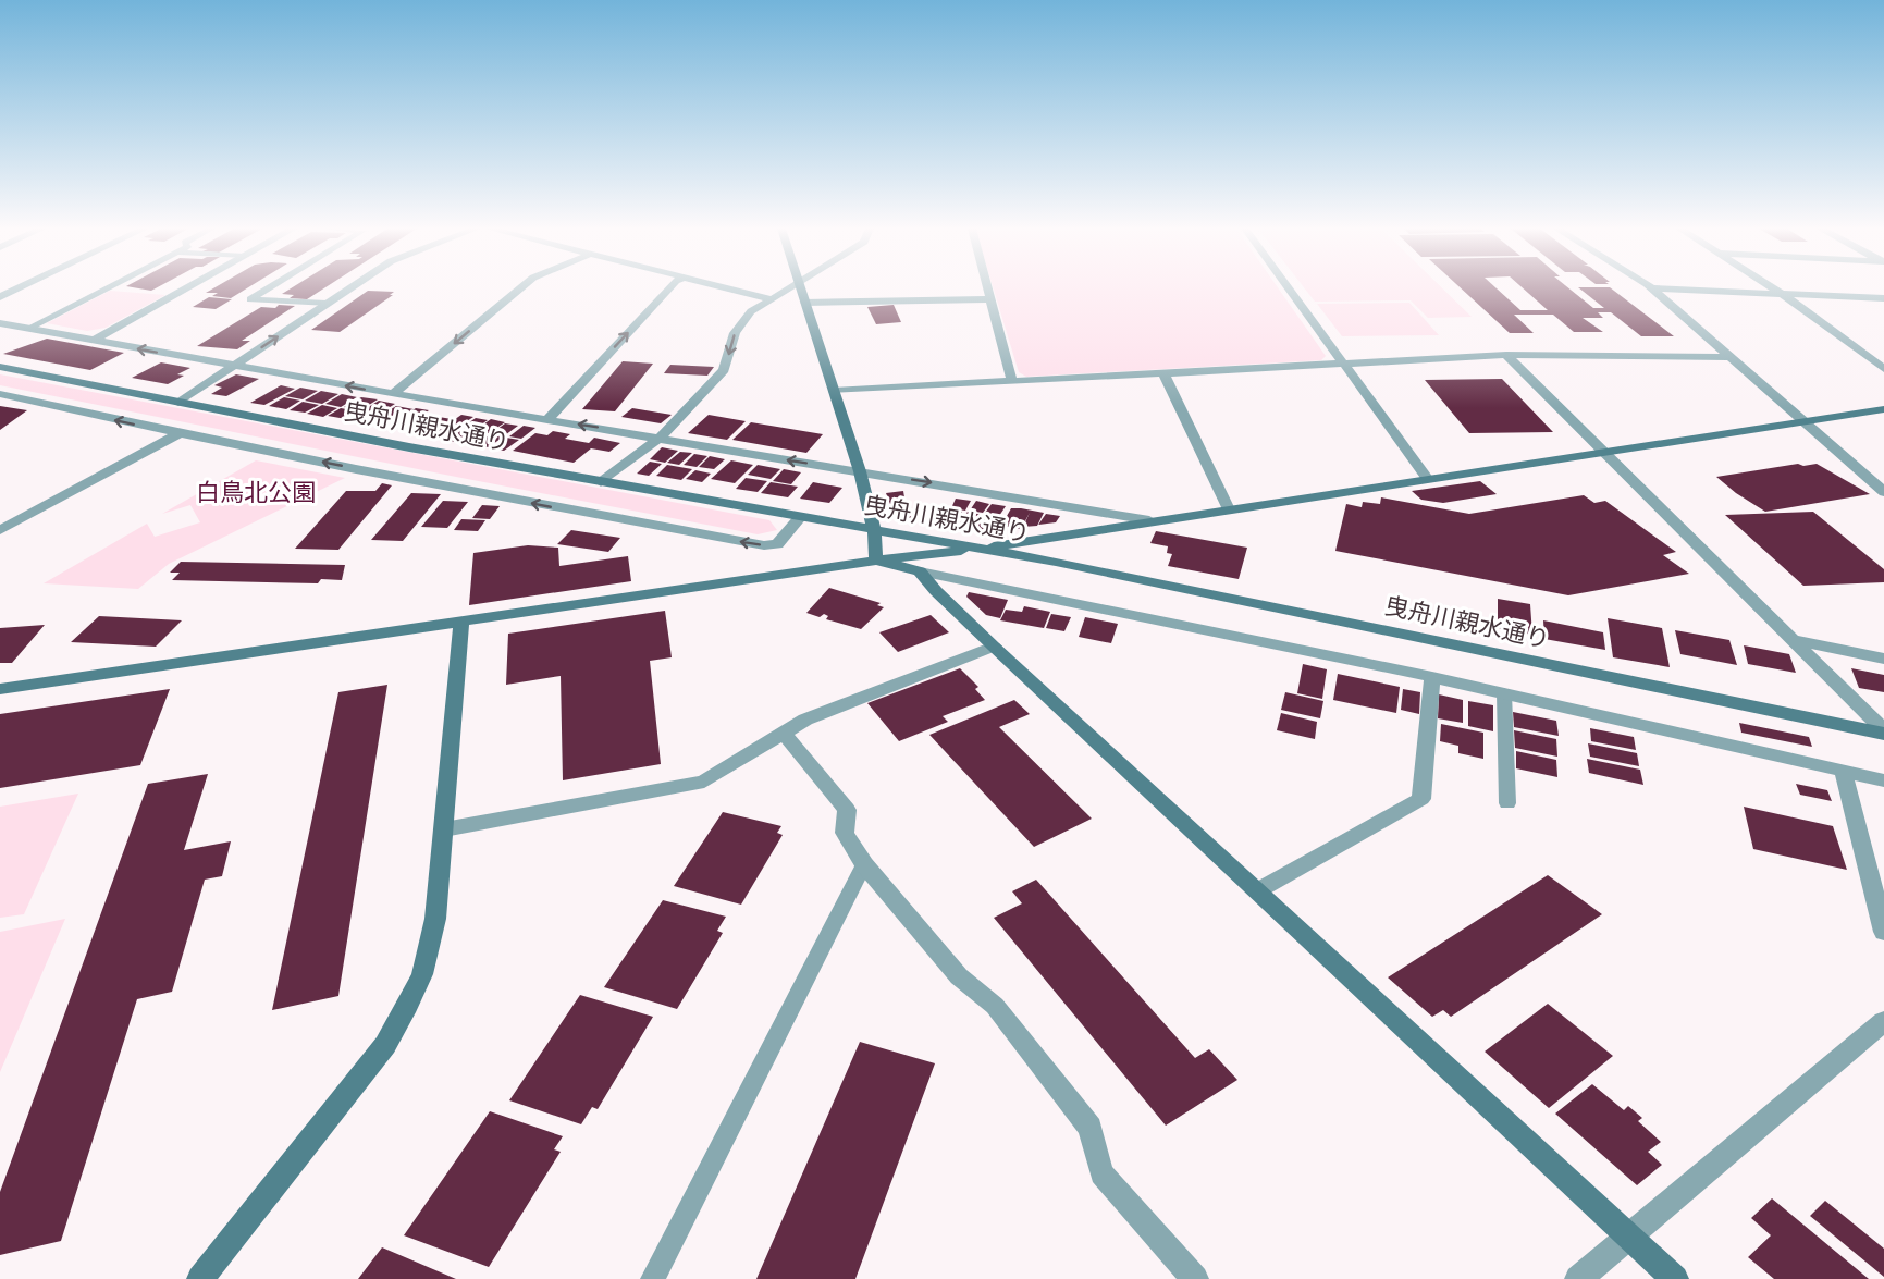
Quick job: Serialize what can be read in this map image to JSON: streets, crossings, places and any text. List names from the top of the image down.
{
  "streets": {
    "street": ["曳舟川親水通り"]
  },
  "parks": ["白鳥北公園"]
}
